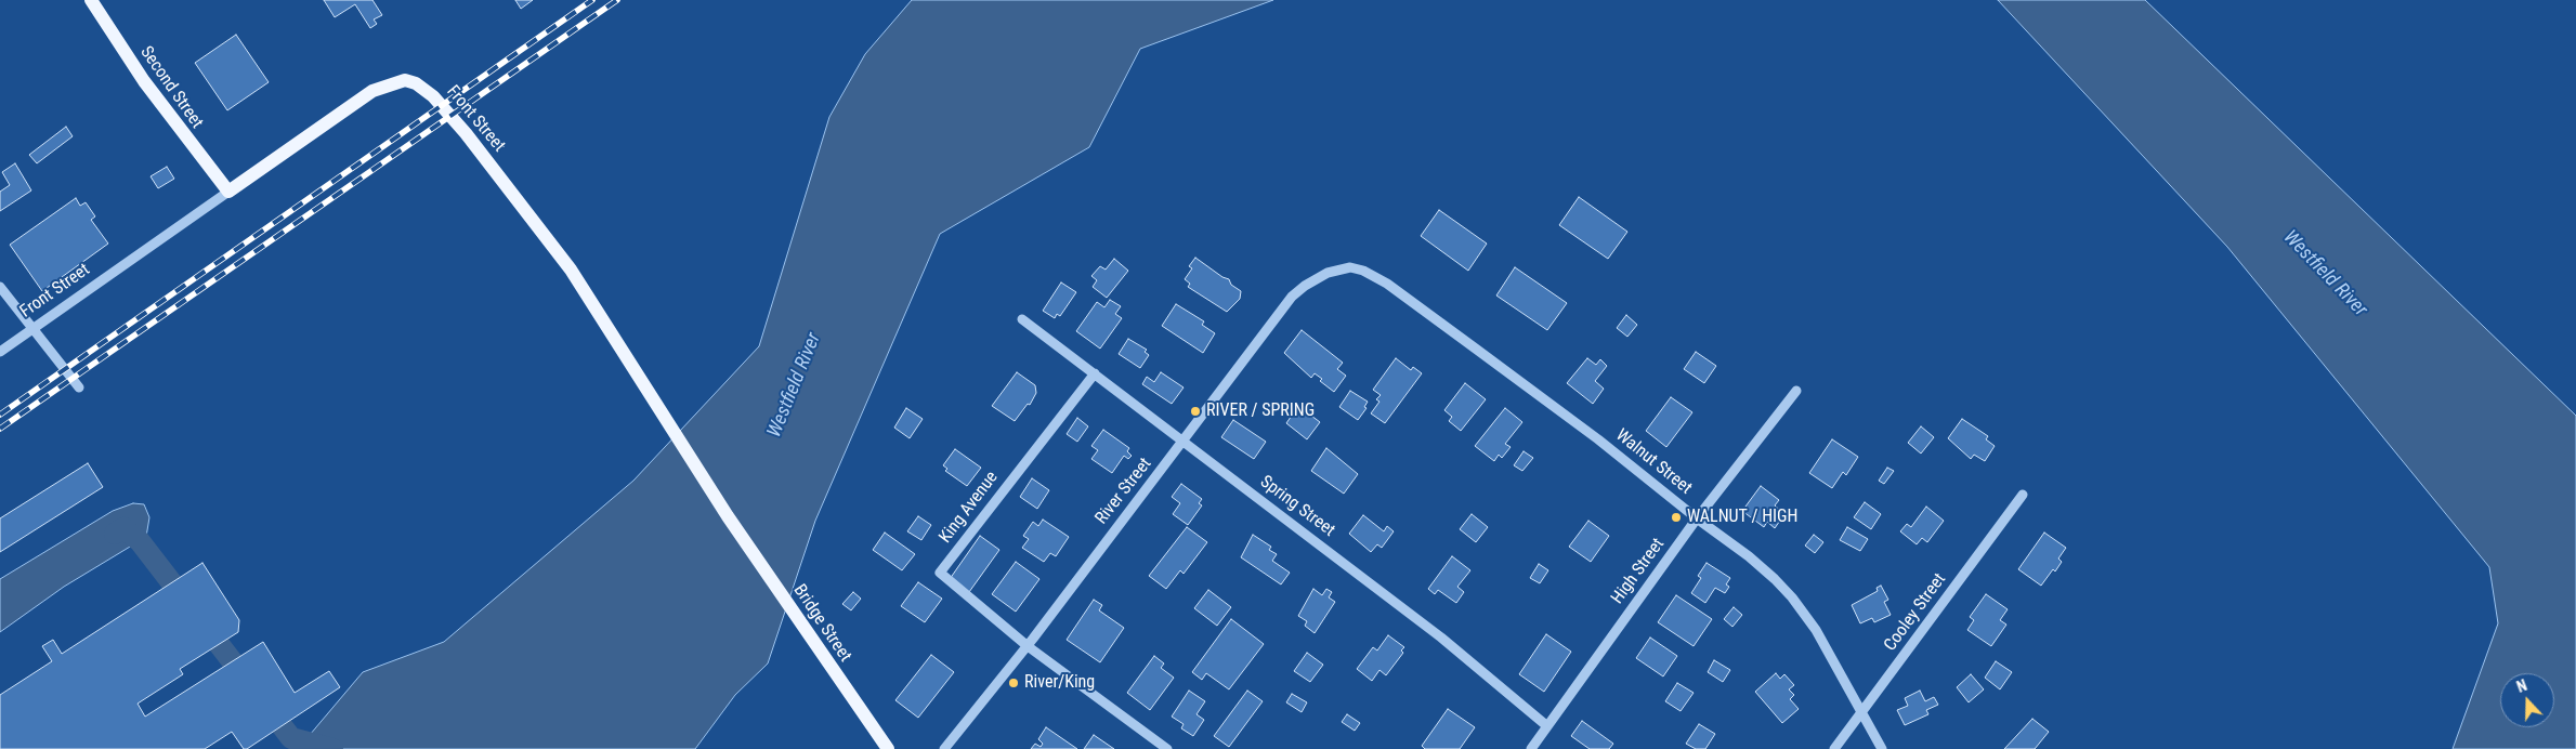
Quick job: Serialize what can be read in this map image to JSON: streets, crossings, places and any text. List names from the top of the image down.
{
  "streets": {
    "main road": ["Second Street", "Front Street", "Bridge Street"],
    "street": [
      "Walnut Street",
      "River Street",
      "Spring Street",
      "King Avenue",
      "High Street",
      "Cooley Street"
    ]
  },
  "crossings": [
    ["Second Street", "Front Street"],
    ["Front Street", "Bridge Street"],
    ["Walnut Street", "River Street"],
    ["Walnut Street", "High Street"],
    ["Walnut Street", "Cooley Street"],
    ["River Street", "Spring Street"],
    ["River Street", "King Avenue"],
    ["Spring Street", "King Avenue"],
    ["Spring Street", "High Street"]
  ],
  "water": ["Westfield River"],
  "places": ["RIVER / SPRING", "WALNUT / HIGH", "River/King"],
  "north": "top"
}
